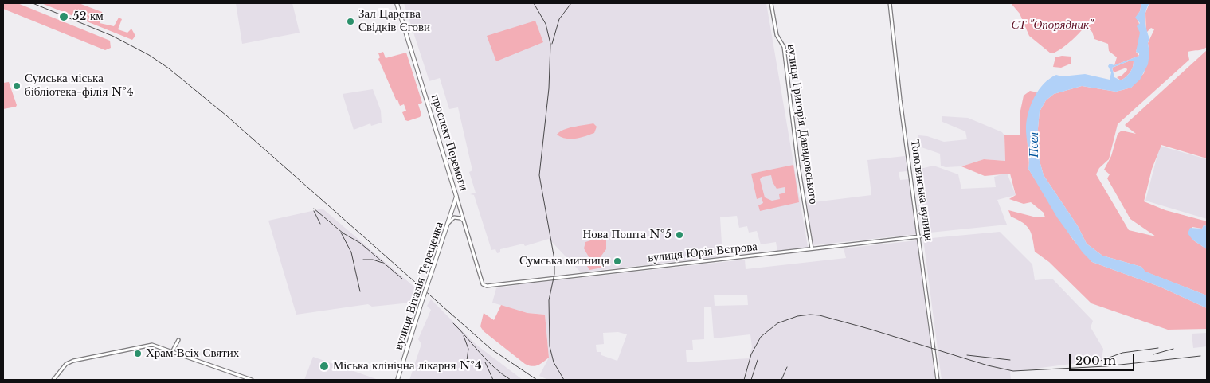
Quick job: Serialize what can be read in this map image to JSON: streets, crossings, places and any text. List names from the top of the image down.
{
  "streets": {
    "main road": ["проспект Перемоги", "вулиця Віталія Терещенка"],
    "street": ["вулиця Григорія Давидовського", "Тополянська вулиця", "вулиця Юрія Вєтрова"]
  },
  "crossings": [
    ["вулиця Григорія Давидовського", "вулиця Юрія Вєтрова"],
    ["проспект Перемоги", "вулиця Юрія Вєтрова"],
    ["проспект Перемоги", "вулиця Віталія Терещенка"],
    ["Тополянська вулиця", "вулиця Юрія Вєтрова"]
  ],
  "water": ["Псел"],
  "parks": ["СТ \"Опорядник\""],
  "places": [
    "52 км",
    "Зал Царства Свідків Єгови",
    "Сумська міська бібліотека-філія №4",
    "Нова Пошта №5",
    "Сумська митниця",
    "Храм Всіх Святих",
    "Міська клінічна лікарня №4"
  ],
  "scale_bar": "200 m"
}
